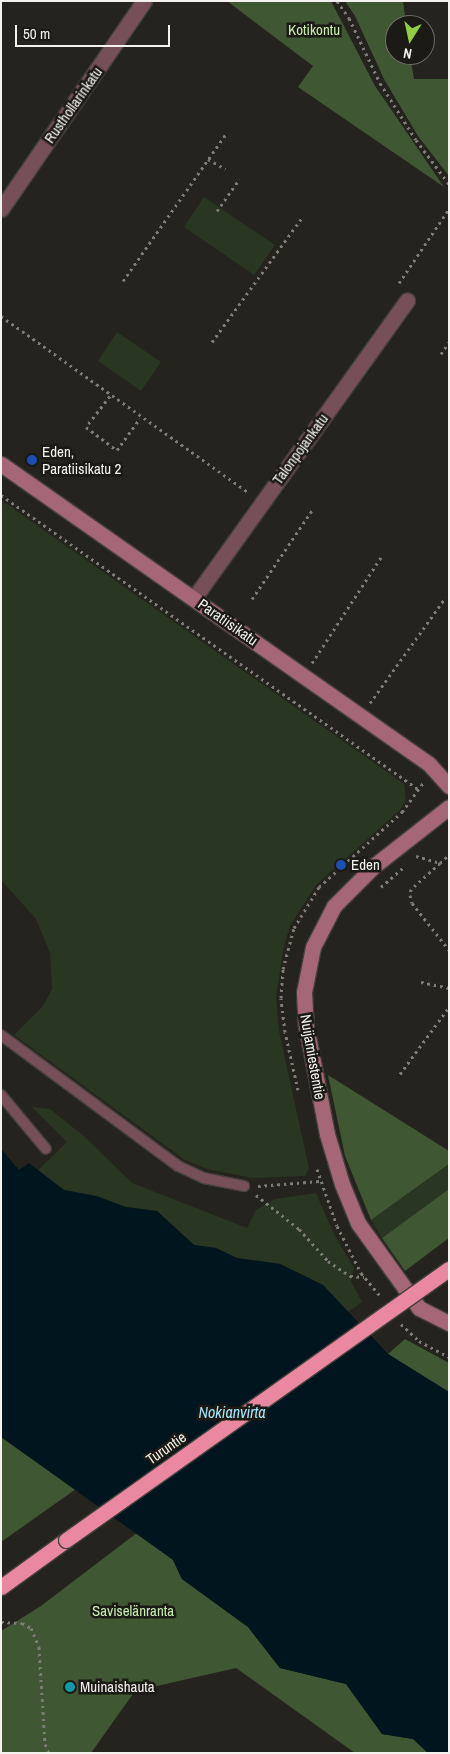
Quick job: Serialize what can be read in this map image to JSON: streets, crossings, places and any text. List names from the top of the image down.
{
  "streets": {
    "highway": ["Turuntie"],
    "main road": ["Paratiisikatu", "Nuijamiestentie"],
    "street": ["Rusthollarinkatu", "Talonpojankatu"]
  },
  "crossings": [
    ["Talonpojankatu", "Paratiisikatu"]
  ],
  "water": ["Nokianvirta"],
  "parks": ["Kotikontu", "Saviselänranta"],
  "places": ["Eden, Paratiisikatu 2", "Eden", "Muinaishauta"],
  "scale_bar": "50 m",
  "north": "bottom"
}
